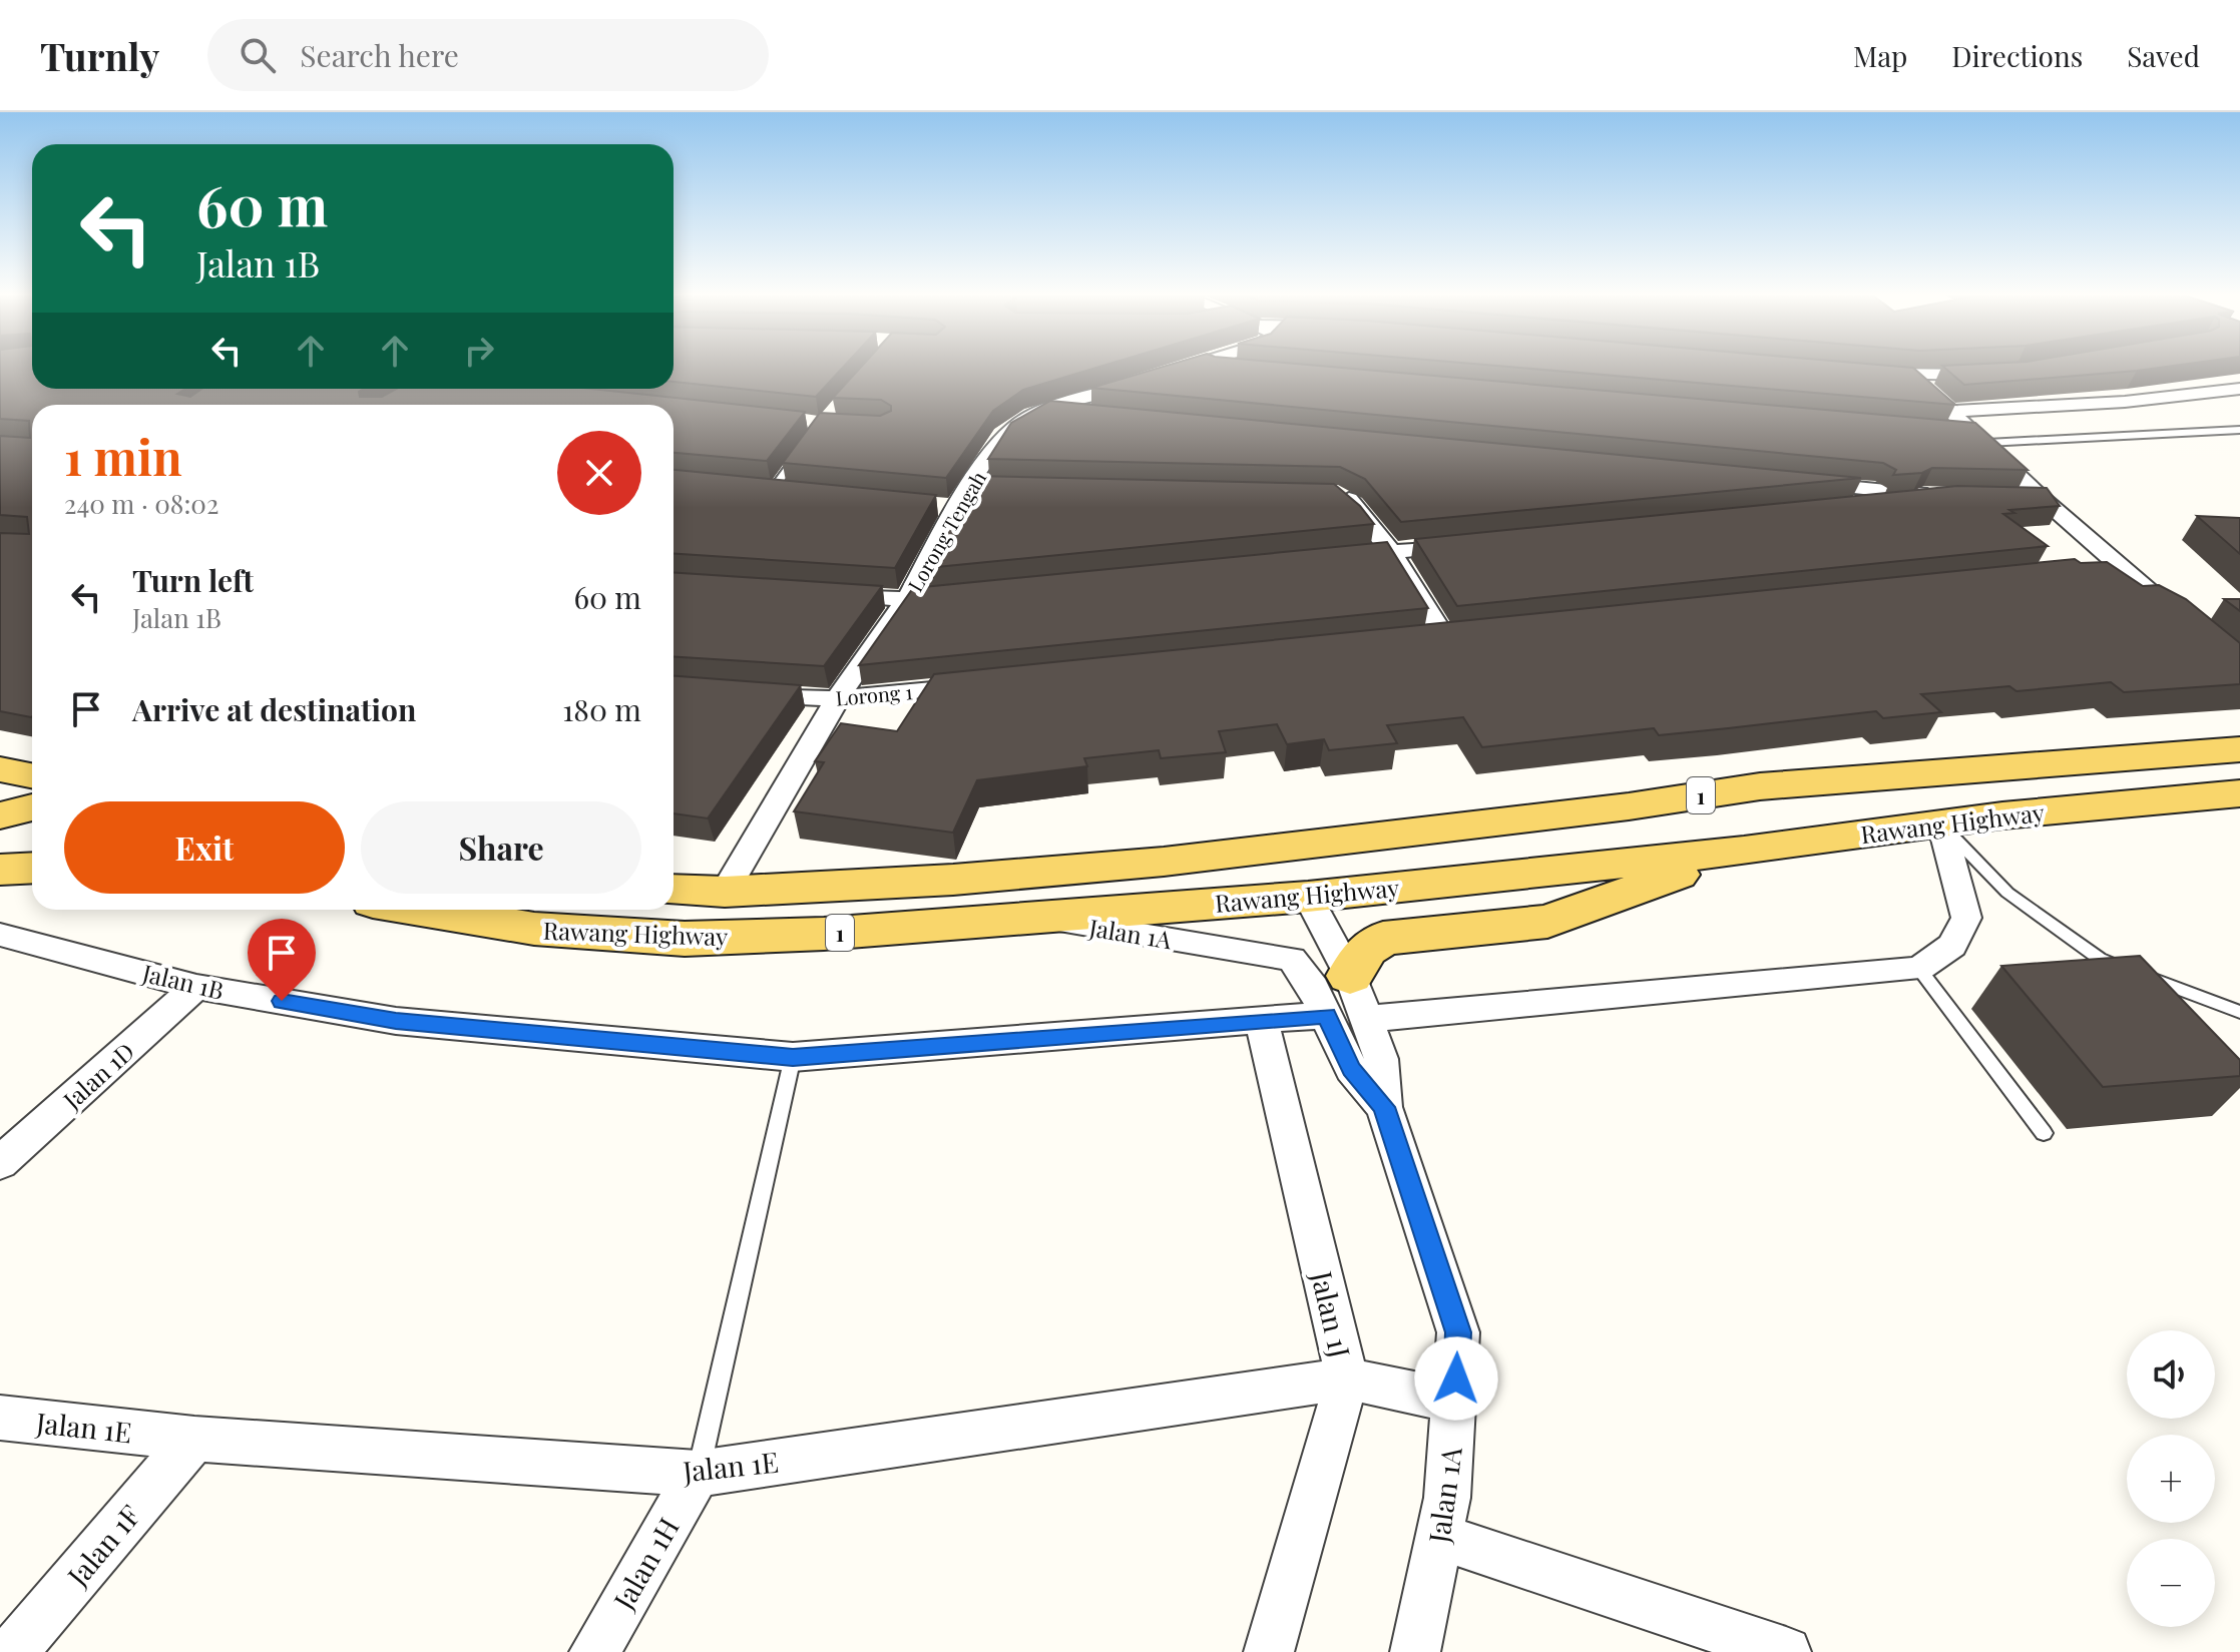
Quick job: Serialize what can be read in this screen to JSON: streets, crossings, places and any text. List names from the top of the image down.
{
  "streets": {
    "main road": ["1", "Rawang Highway"],
    "street": [
      "Lorong Tengah",
      "Lorong 1",
      "Jalan 1A",
      "Jalan 1B",
      "Jalan 1D",
      "Jalan 1J",
      "Jalan 1E",
      "Jalan 1F",
      "Jalan 1H"
    ]
  },
  "crossings": [
    ["Lorong Tengah", "Lorong 1"],
    ["Lorong Tengah", "Rawang Highway"],
    ["Rawang Highway", "Jalan 1A"],
    ["Jalan 1A", "Jalan 1B"],
    ["Jalan 1A", "Jalan 1E"],
    ["Jalan 1B", "Jalan 1D"],
    ["Jalan 1B", "Jalan 1J"],
    ["Jalan 1J", "Jalan 1E"],
    ["Jalan 1E", "Jalan 1F"],
    ["Jalan 1E", "Jalan 1H"]
  ],
  "page": {
    "header": "Turnly",
    "search": "Search here",
    "nav": ["Map", "Directions", "Saved"],
    "turn": ["60 m", "Jalan 1B"],
    "heading": ["1 min", "240 m · 08:02"],
    "list": [
      {
        "name": "Turn left",
        "note": "Jalan 1B",
        "value": "60 m"
      },
      {
        "name": "Arrive at destination",
        "value": "180 m"
      }
    ],
    "buttons": ["Exit", "Share"],
    "map_buttons": ["+", "−"]
  }
}
